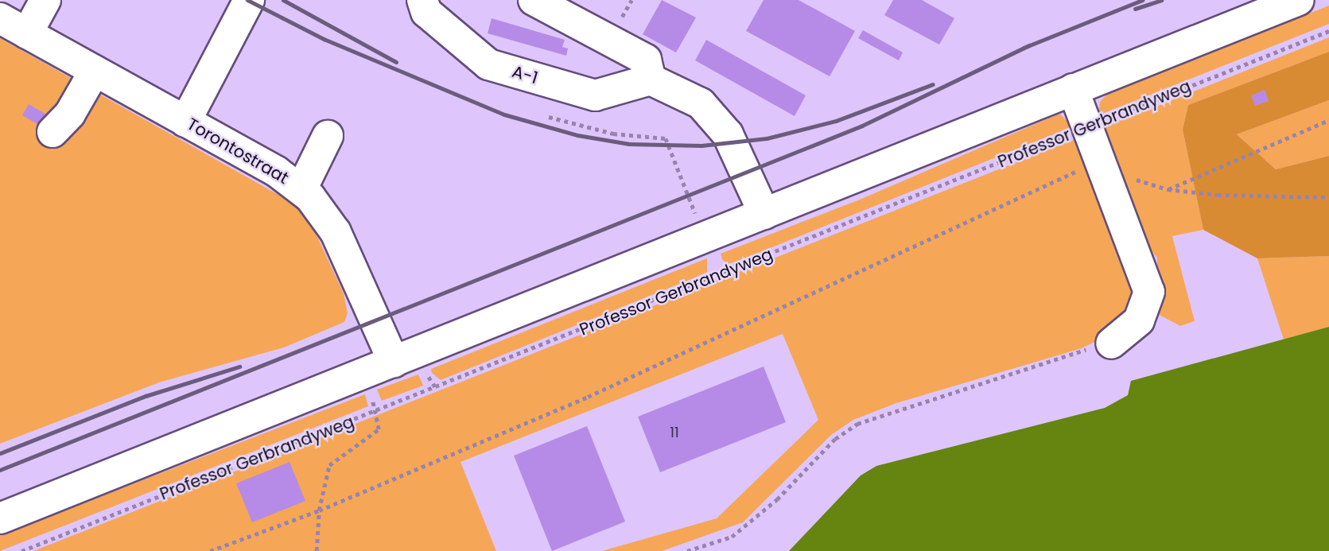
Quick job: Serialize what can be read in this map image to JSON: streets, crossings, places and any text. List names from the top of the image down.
{
  "streets": {
    "street": ["A-1", "Torontostraat"],
    "path": ["Professor Gerbrandyweg"]
  },
  "house_numbers": ["11"]
}
